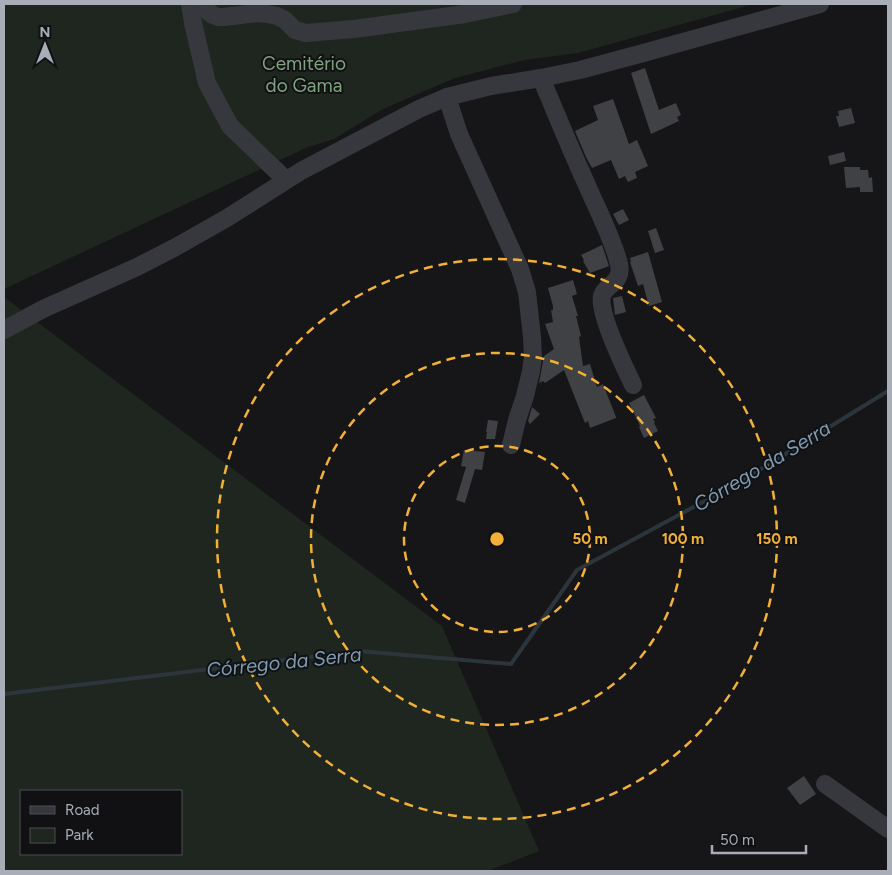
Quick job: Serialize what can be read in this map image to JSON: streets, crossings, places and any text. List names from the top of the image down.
{
  "water": ["Córrego da Serra"],
  "parks": ["Cemitério do Gama"],
  "legend": ["Road", "Park"],
  "scale_bar": "50 m",
  "north": "top",
  "rings": ["50 m", "100 m", "150 m"]
}
